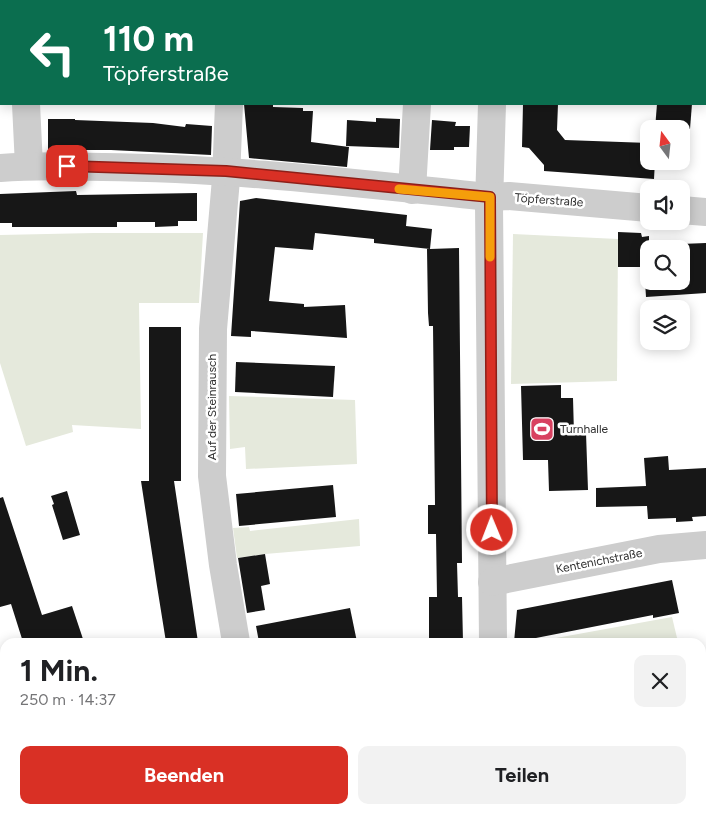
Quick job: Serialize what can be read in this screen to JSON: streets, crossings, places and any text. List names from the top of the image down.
{
  "streets": {
    "street": ["Töpferstraße", "Auf der Steinrausch", "Kentenichstraße"]
  },
  "crossings": [
    ["Töpferstraße", "Auf der Steinrausch"]
  ],
  "places": {
    "sports": ["Turnhalle"]
  },
  "north": "top",
  "page": {
    "turn": ["110 m", "Töpferstraße"],
    "heading": ["1 Min.", "250 m · 14:37"],
    "buttons": ["Beenden", "Teilen"]
  }
}
